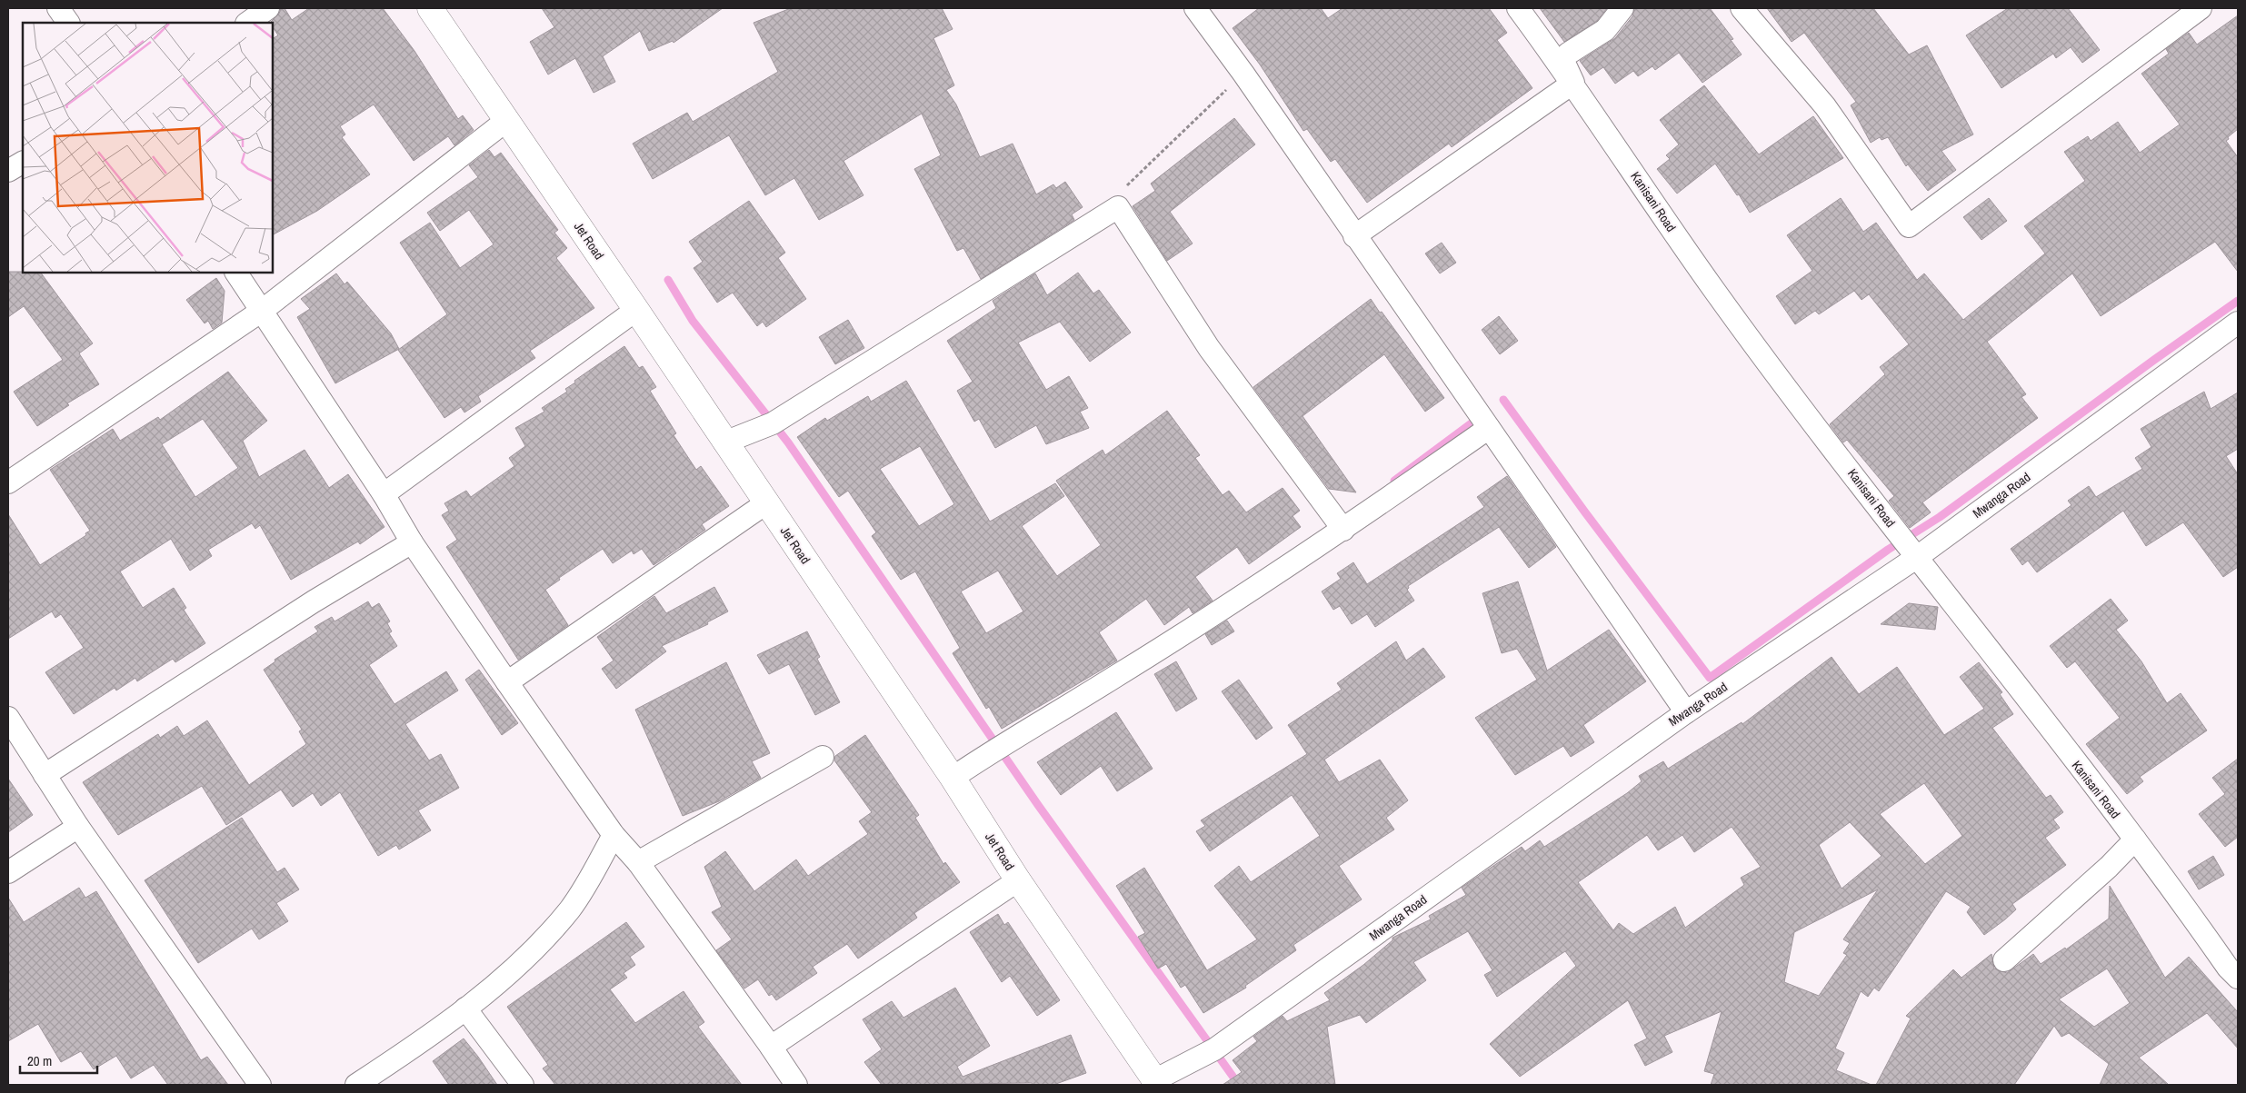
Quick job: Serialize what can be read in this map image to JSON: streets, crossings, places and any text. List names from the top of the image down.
{
  "streets": {
    "main road": ["Jet Road"],
    "street": ["Kanisani Road", "Mwanga Road"]
  },
  "crossings": [
    ["Kanisani Road", "Mwanga Road"],
    ["Jet Road", "Mwanga Road"]
  ],
  "scale_bar": "20 m"
}
